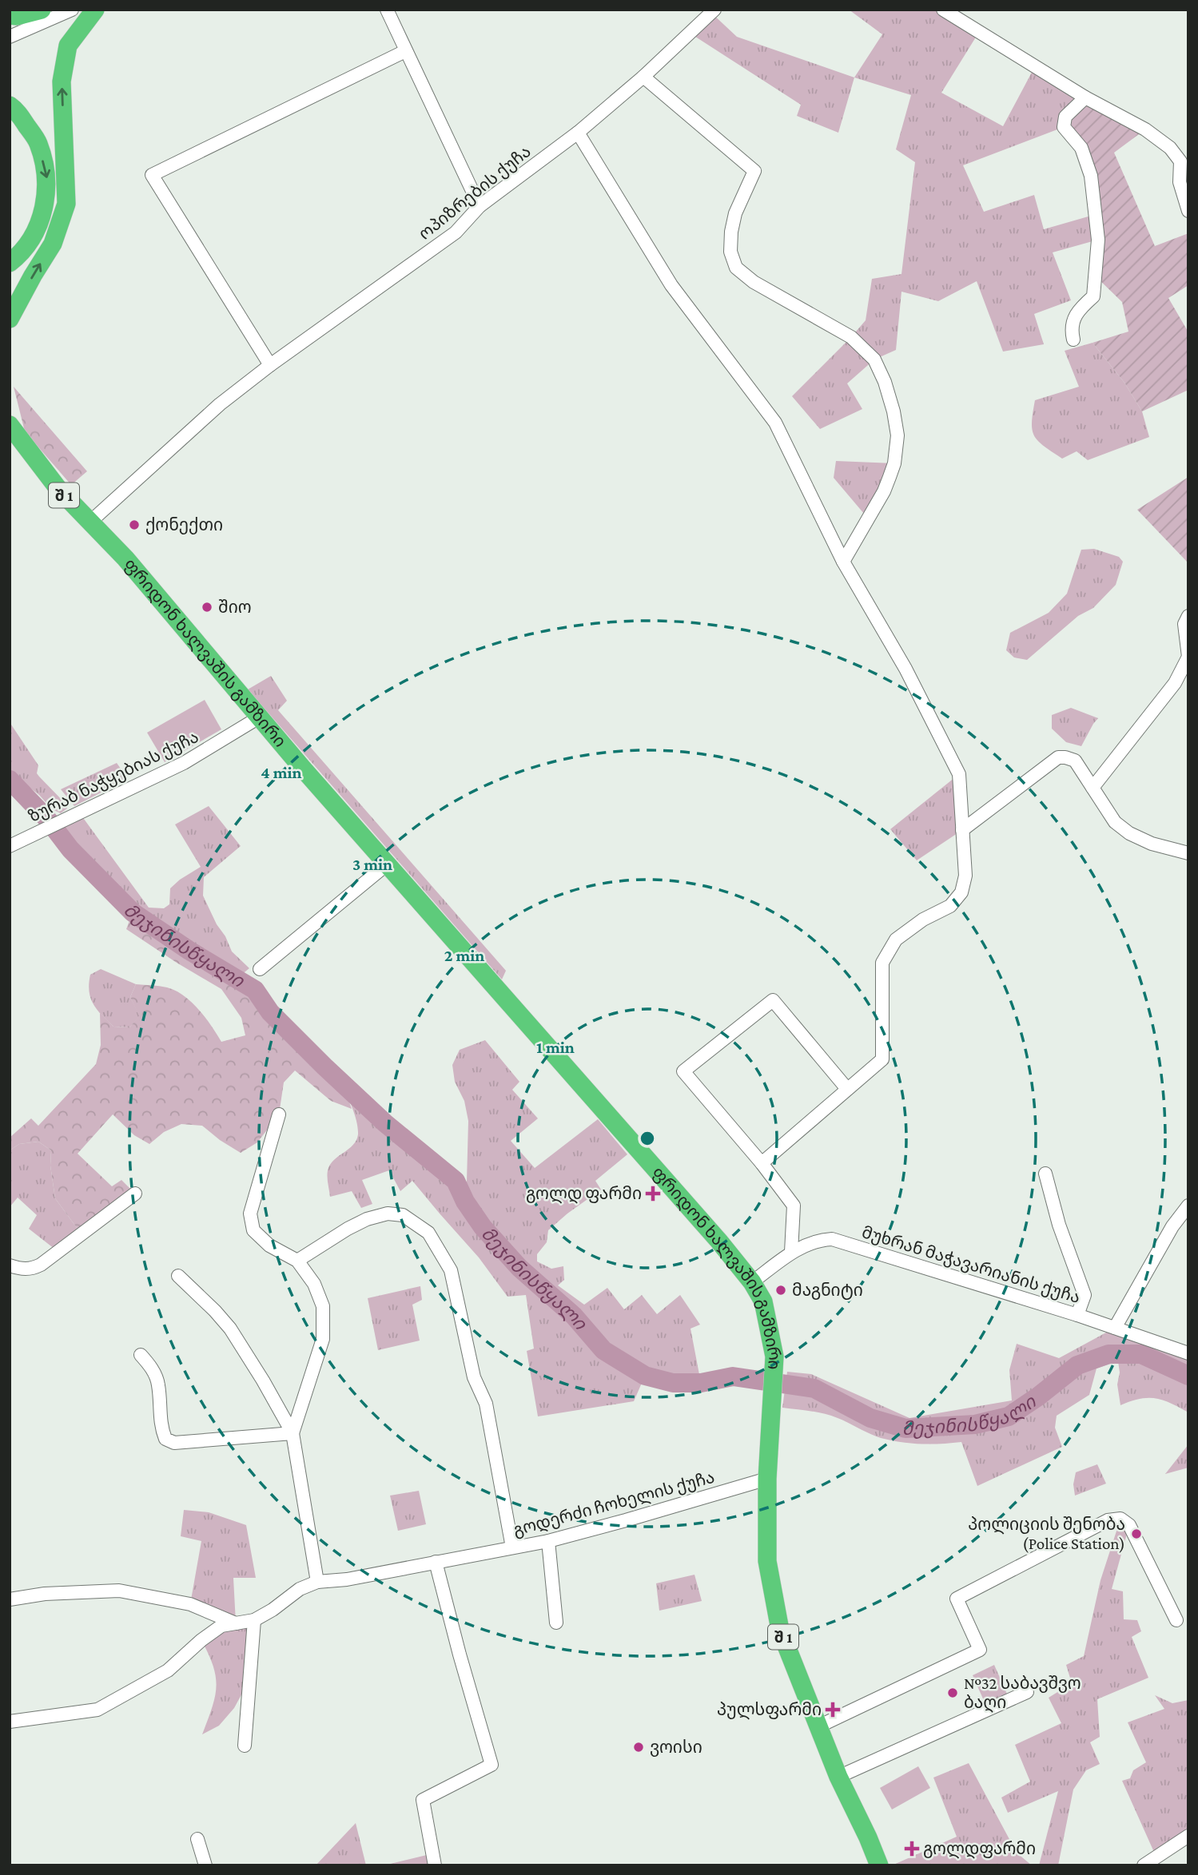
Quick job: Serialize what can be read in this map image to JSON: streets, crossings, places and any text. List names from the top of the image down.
{
  "streets": {
    "highway": ["შ 1", "ფრიდონ ხალვაშის გამზირი"],
    "street": [
      "ოპიზრების ქუჩა",
      "ზურაბ ნაჭყებიას ქუჩა",
      "მუხრან მაჭავარიანის ქუჩა",
      "გოდერძი ჩოხელის ქუჩა"
    ]
  },
  "crossings": [
    ["ოპიზრების ქუჩა", "ფრიდონ ხალვაშის გამზირი"],
    ["ფრიდონ ხალვაშის გამზირი", "ზურაბ ნაჭყებიას ქუჩა"],
    ["ფრიდონ ხალვაშის გამზირი", "მუხრან მაჭავარიანის ქუჩა"],
    ["ფრიდონ ხალვაშის გამზირი", "გოდერძი ჩოხელის ქუჩა"]
  ],
  "water": ["მეჯინისწყალი"],
  "places": {
    "other": [
      "ქონექთი",
      "შიო",
      "მაგნიტი",
      "პოლიციის შენობა (Police Station)",
      "№32 საბავშვო ბაღი",
      "ვოისი"
    ],
    "health": ["გოლდ ფარმი", "პულსფარმი", "გოლდფარმი"]
  },
  "rings": [
    "4 min",
    "3 min",
    "2 min",
    "1 min"
  ]
}
